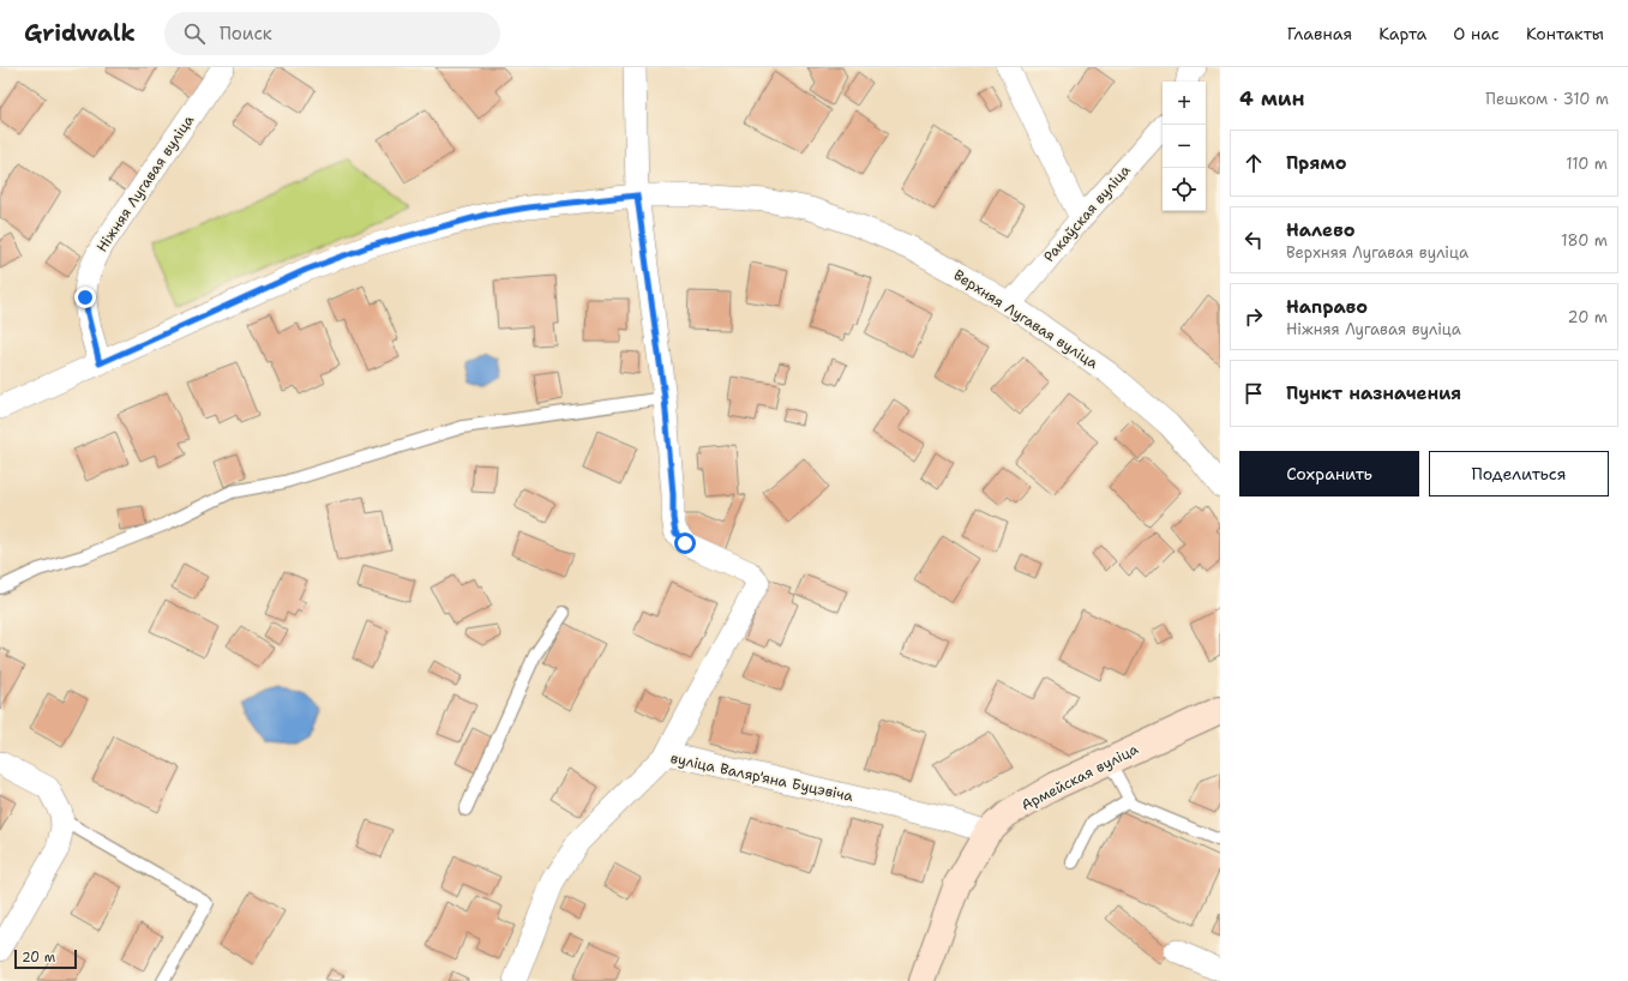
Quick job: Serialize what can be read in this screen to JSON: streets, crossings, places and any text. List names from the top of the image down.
{
  "streets": {
    "street": [
      "Ніжняя Лугавая вуліца",
      "Ракаўская вуліца",
      "Верхняя Лугавая вуліца",
      "вуліца Валяр'яна Буцэвіча",
      "Армейская вуліца"
    ]
  },
  "crossings": [
    ["Ніжняя Лугавая вуліца", "Верхняя Лугавая вуліца"],
    ["Ракаўская вуліца", "Верхняя Лугавая вуліца"],
    ["вуліца Валяр'яна Буцэвіча", "Армейская вуліца"]
  ],
  "scale_bar": "20 m",
  "page": {
    "header": "Gridwalk",
    "search": "Поиск",
    "nav": [
      "Главная",
      "Карта",
      "О нас",
      "Контакты"
    ],
    "heading": ["4 мин", "Пешком · 310 m"],
    "map_buttons": ["+", "−"],
    "list": [
      ["Прямо", "110 m"],
      ["Налево", "Верхняя Лугавая вуліца", "180 m"],
      ["Направо", "Ніжняя Лугавая вуліца", "20 m"],
      "Пункт назначения"
    ],
    "buttons": ["Сохранить", "Поделиться"],
    "scale": "20 m"
  }
}
